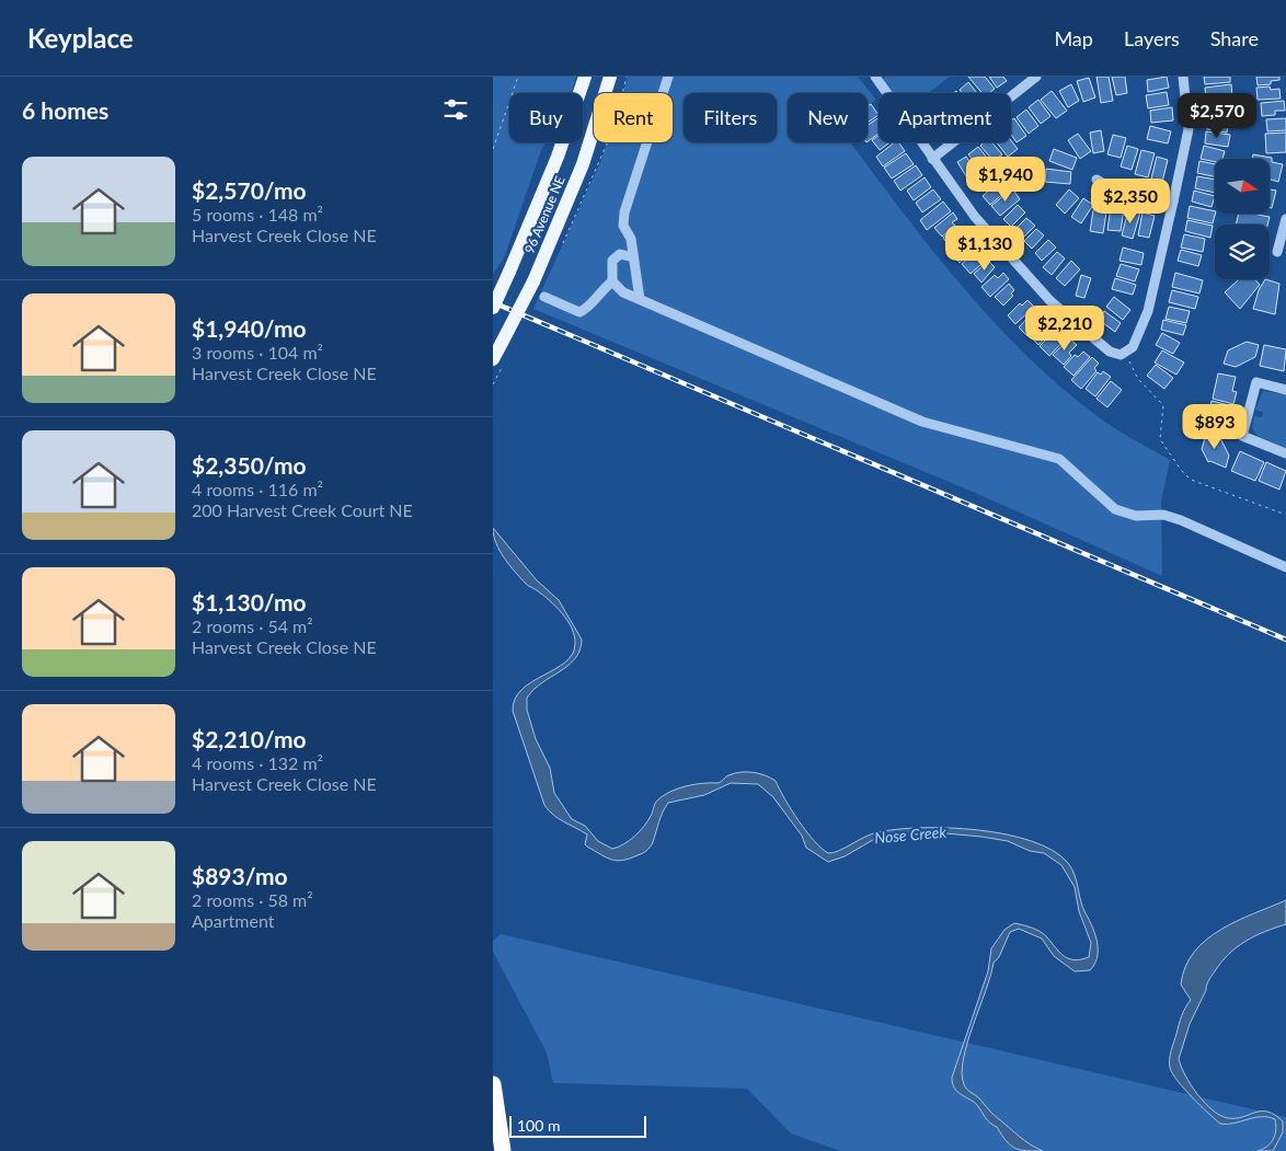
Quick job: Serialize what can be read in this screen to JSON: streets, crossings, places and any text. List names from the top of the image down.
{
  "streets": {
    "main road": ["96 Avenue NE"]
  },
  "water": ["Nose Creek"],
  "scale_bar": "100 m",
  "north": "right",
  "page": {
    "header": "Keyplace",
    "nav": ["Map", "Layers", "Share"],
    "heading": "6 homes",
    "price": [
      "$2,570",
      "$1,940",
      "$2,350",
      "$1,130",
      "$2,210",
      "$893"
    ],
    "chip": [
      "Buy",
      "Rent",
      "Filters",
      "New",
      "Apartment"
    ],
    "list": [
      {
        "name": "$2,570/mo",
        "note": "5 rooms · 148 m² · Harvest Creek Close NE"
      },
      {
        "name": "$1,940/mo",
        "note": "3 rooms · 104 m² · Harvest Creek Close NE"
      },
      {
        "name": "$2,350/mo",
        "note": "4 rooms · 116 m² · 200 Harvest Creek Court NE"
      },
      {
        "name": "$1,130/mo",
        "note": "2 rooms · 54 m² · Harvest Creek Close NE"
      },
      {
        "name": "$2,210/mo",
        "note": "4 rooms · 132 m² · Harvest Creek Close NE"
      },
      {
        "name": "$893/mo",
        "note": "2 rooms · 58 m² · Apartment"
      }
    ],
    "scale": "100 m"
  }
}
